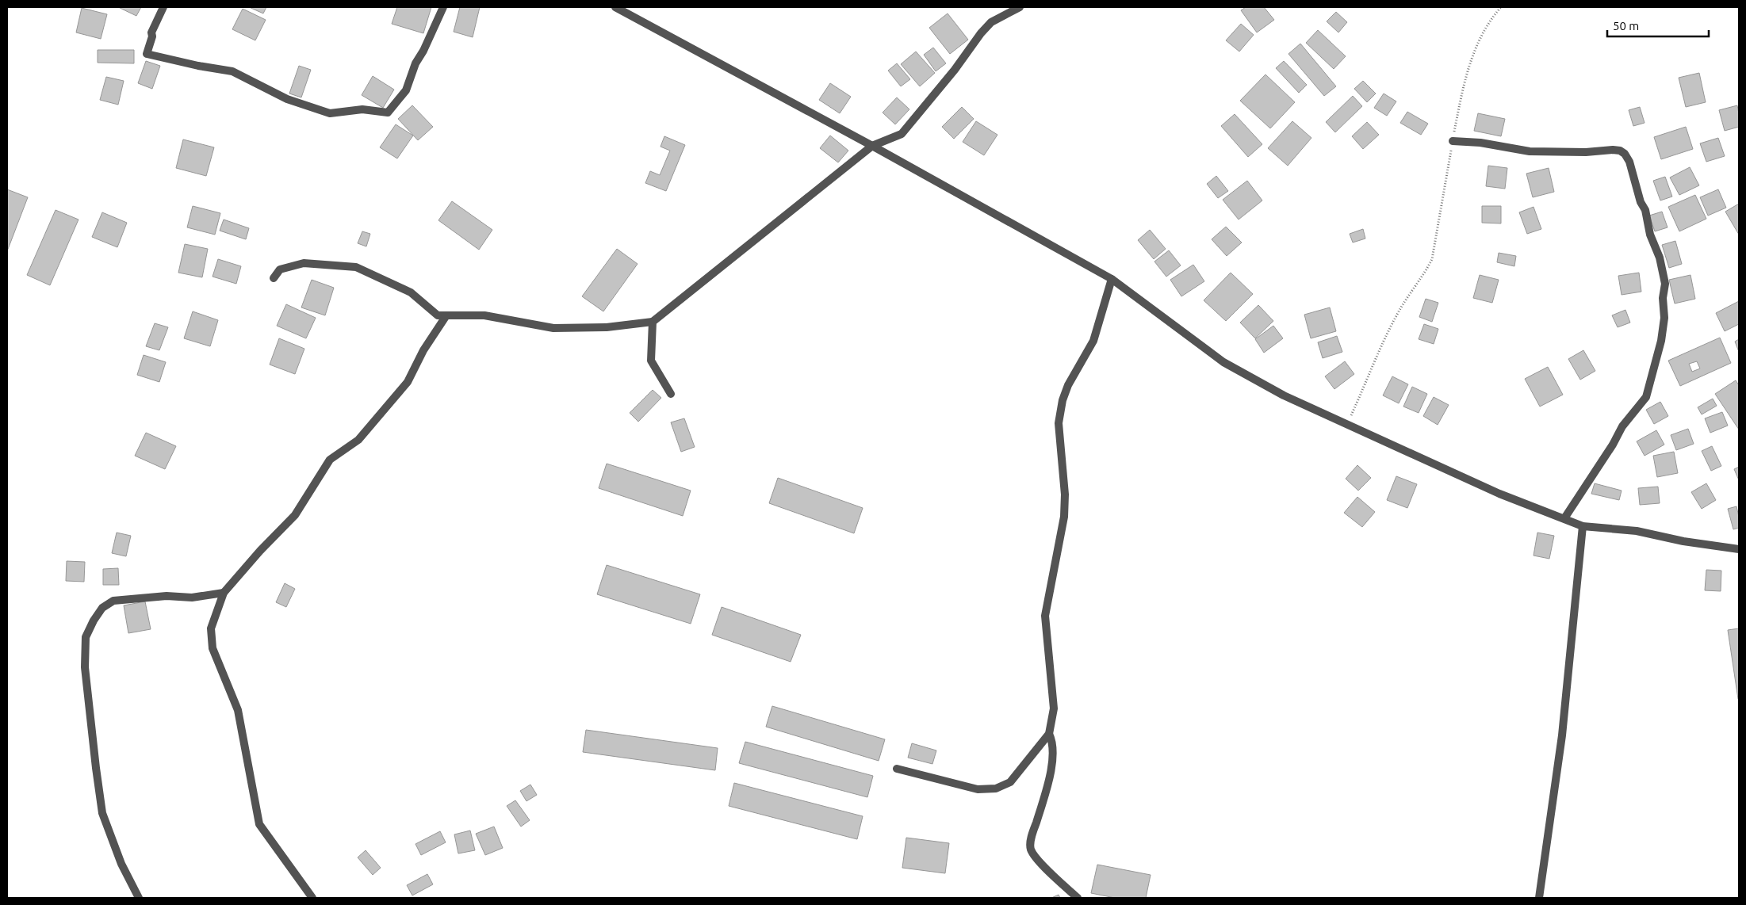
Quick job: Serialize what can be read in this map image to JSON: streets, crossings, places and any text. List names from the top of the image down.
{
  "scale_bar": "50 m"
}
